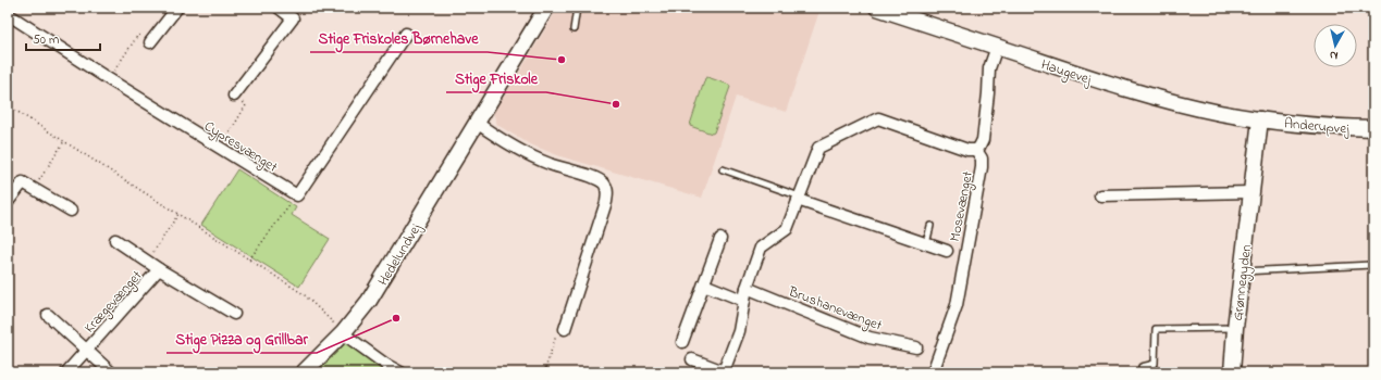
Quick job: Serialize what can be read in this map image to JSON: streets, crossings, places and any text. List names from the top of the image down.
{
  "streets": {
    "street": [
      "Haugevej",
      "Anderupvej",
      "Cypresvænget",
      "Mosevænget",
      "Hedelundvej",
      "Grønnegyden",
      "Krægevænget",
      "Brushanevænget"
    ]
  },
  "crossings": [
    ["Haugevej", "Anderupvej"],
    ["Haugevej", "Grønnegyden"],
    ["Anderupvej", "Grønnegyden"]
  ],
  "places": ["Stige Friskoles Børnehave", "Stige Friskole", "Stige Pizza og Grillbar"],
  "scale_bar": "50 m",
  "north": "bottom"
}
